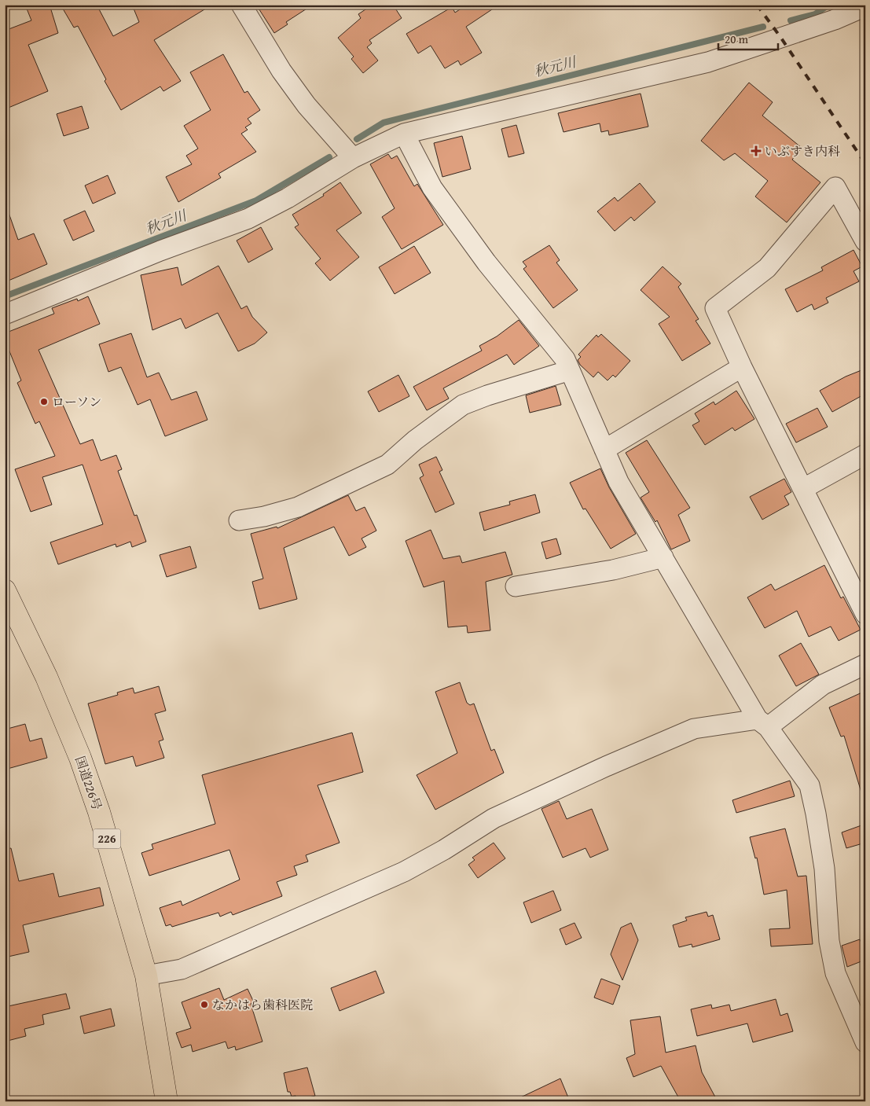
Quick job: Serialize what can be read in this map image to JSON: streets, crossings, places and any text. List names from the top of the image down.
{
  "streets": {
    "highway": ["国道226号", "226"]
  },
  "water": ["秋元川"],
  "places": {
    "health": ["いぶすき内科"],
    "other": ["ローソン", "なかはら歯科医院"]
  },
  "scale_bar": "20 m"
}
